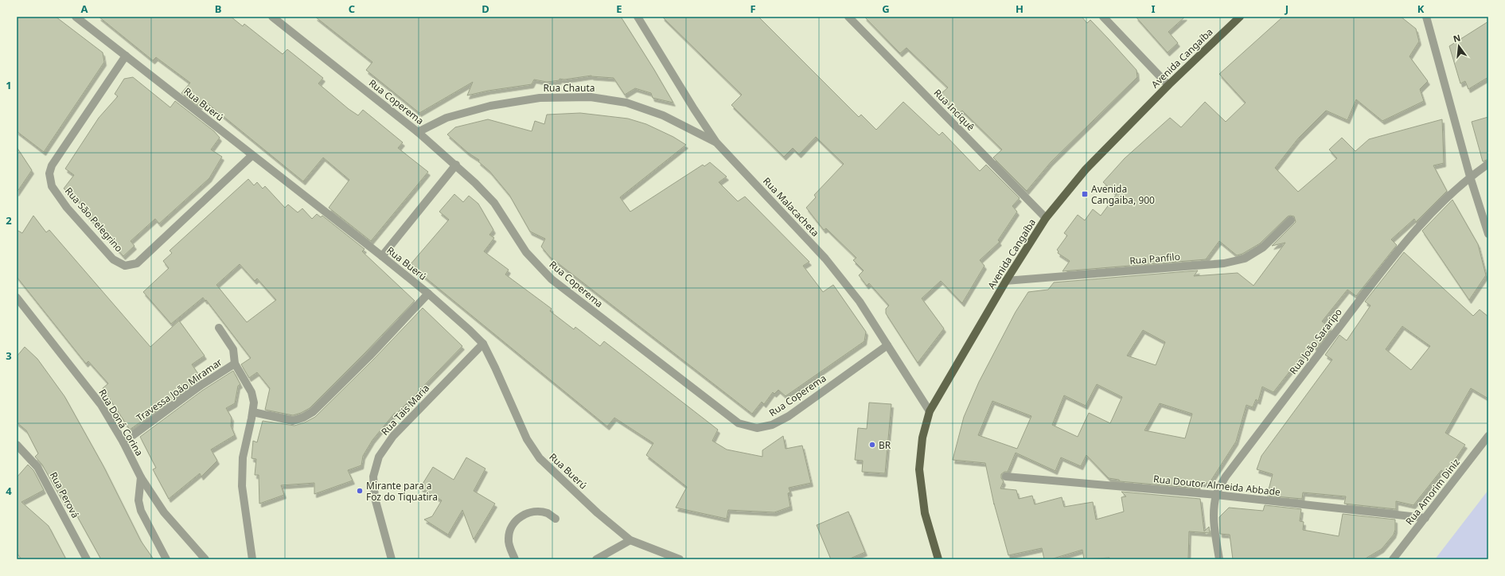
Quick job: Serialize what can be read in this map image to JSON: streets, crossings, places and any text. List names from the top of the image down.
{
  "streets": {
    "main road": ["Avenida Cangaíba"],
    "street": [
      "Rua Chauta",
      "Rua Coperema",
      "Rua Buerú",
      "Rua Inciquê",
      "Rua Malacacheta",
      "Rua São Pelegrino",
      "Rua Panfilo",
      "Rua João Sararipo",
      "Travessa João Miramar",
      "Rua Tais Maria",
      "Rua Doná Corina",
      "Rua Doutor Almeida Abbade",
      "Rua Amorim Diniz",
      "Rua Perová"
    ]
  },
  "crossings": [
    ["Avenida Cangaíba", "Rua Inciquê"],
    ["Avenida Cangaíba", "Rua Malacacheta"],
    ["Avenida Cangaíba", "Rua Panfilo"],
    ["Rua Chauta", "Rua Coperema"],
    ["Rua Chauta", "Rua Malacacheta"],
    ["Rua Coperema", "Rua Malacacheta"],
    ["Rua Buerú", "Rua São Pelegrino"],
    ["Rua Buerú", "Rua Tais Maria"],
    ["Rua João Sararipo", "Rua Doutor Almeida Abbade"],
    ["Travessa João Miramar", "Rua Doná Corina"],
    ["Rua Doutor Almeida Abbade", "Rua Amorim Diniz"]
  ],
  "places": {
    "transit": ["Avenida Cangaiba, 900"],
    "other": ["BR", "Mirante para a Foz do Tiquatira"]
  },
  "north": "top",
  "grid": {
    "columns": [
      "A",
      "B",
      "C",
      "D",
      "E",
      "F",
      "G",
      "H",
      "I",
      "J",
      "K"
    ],
    "rows": [
      "1",
      "2",
      "3",
      "4"
    ]
  }
}
